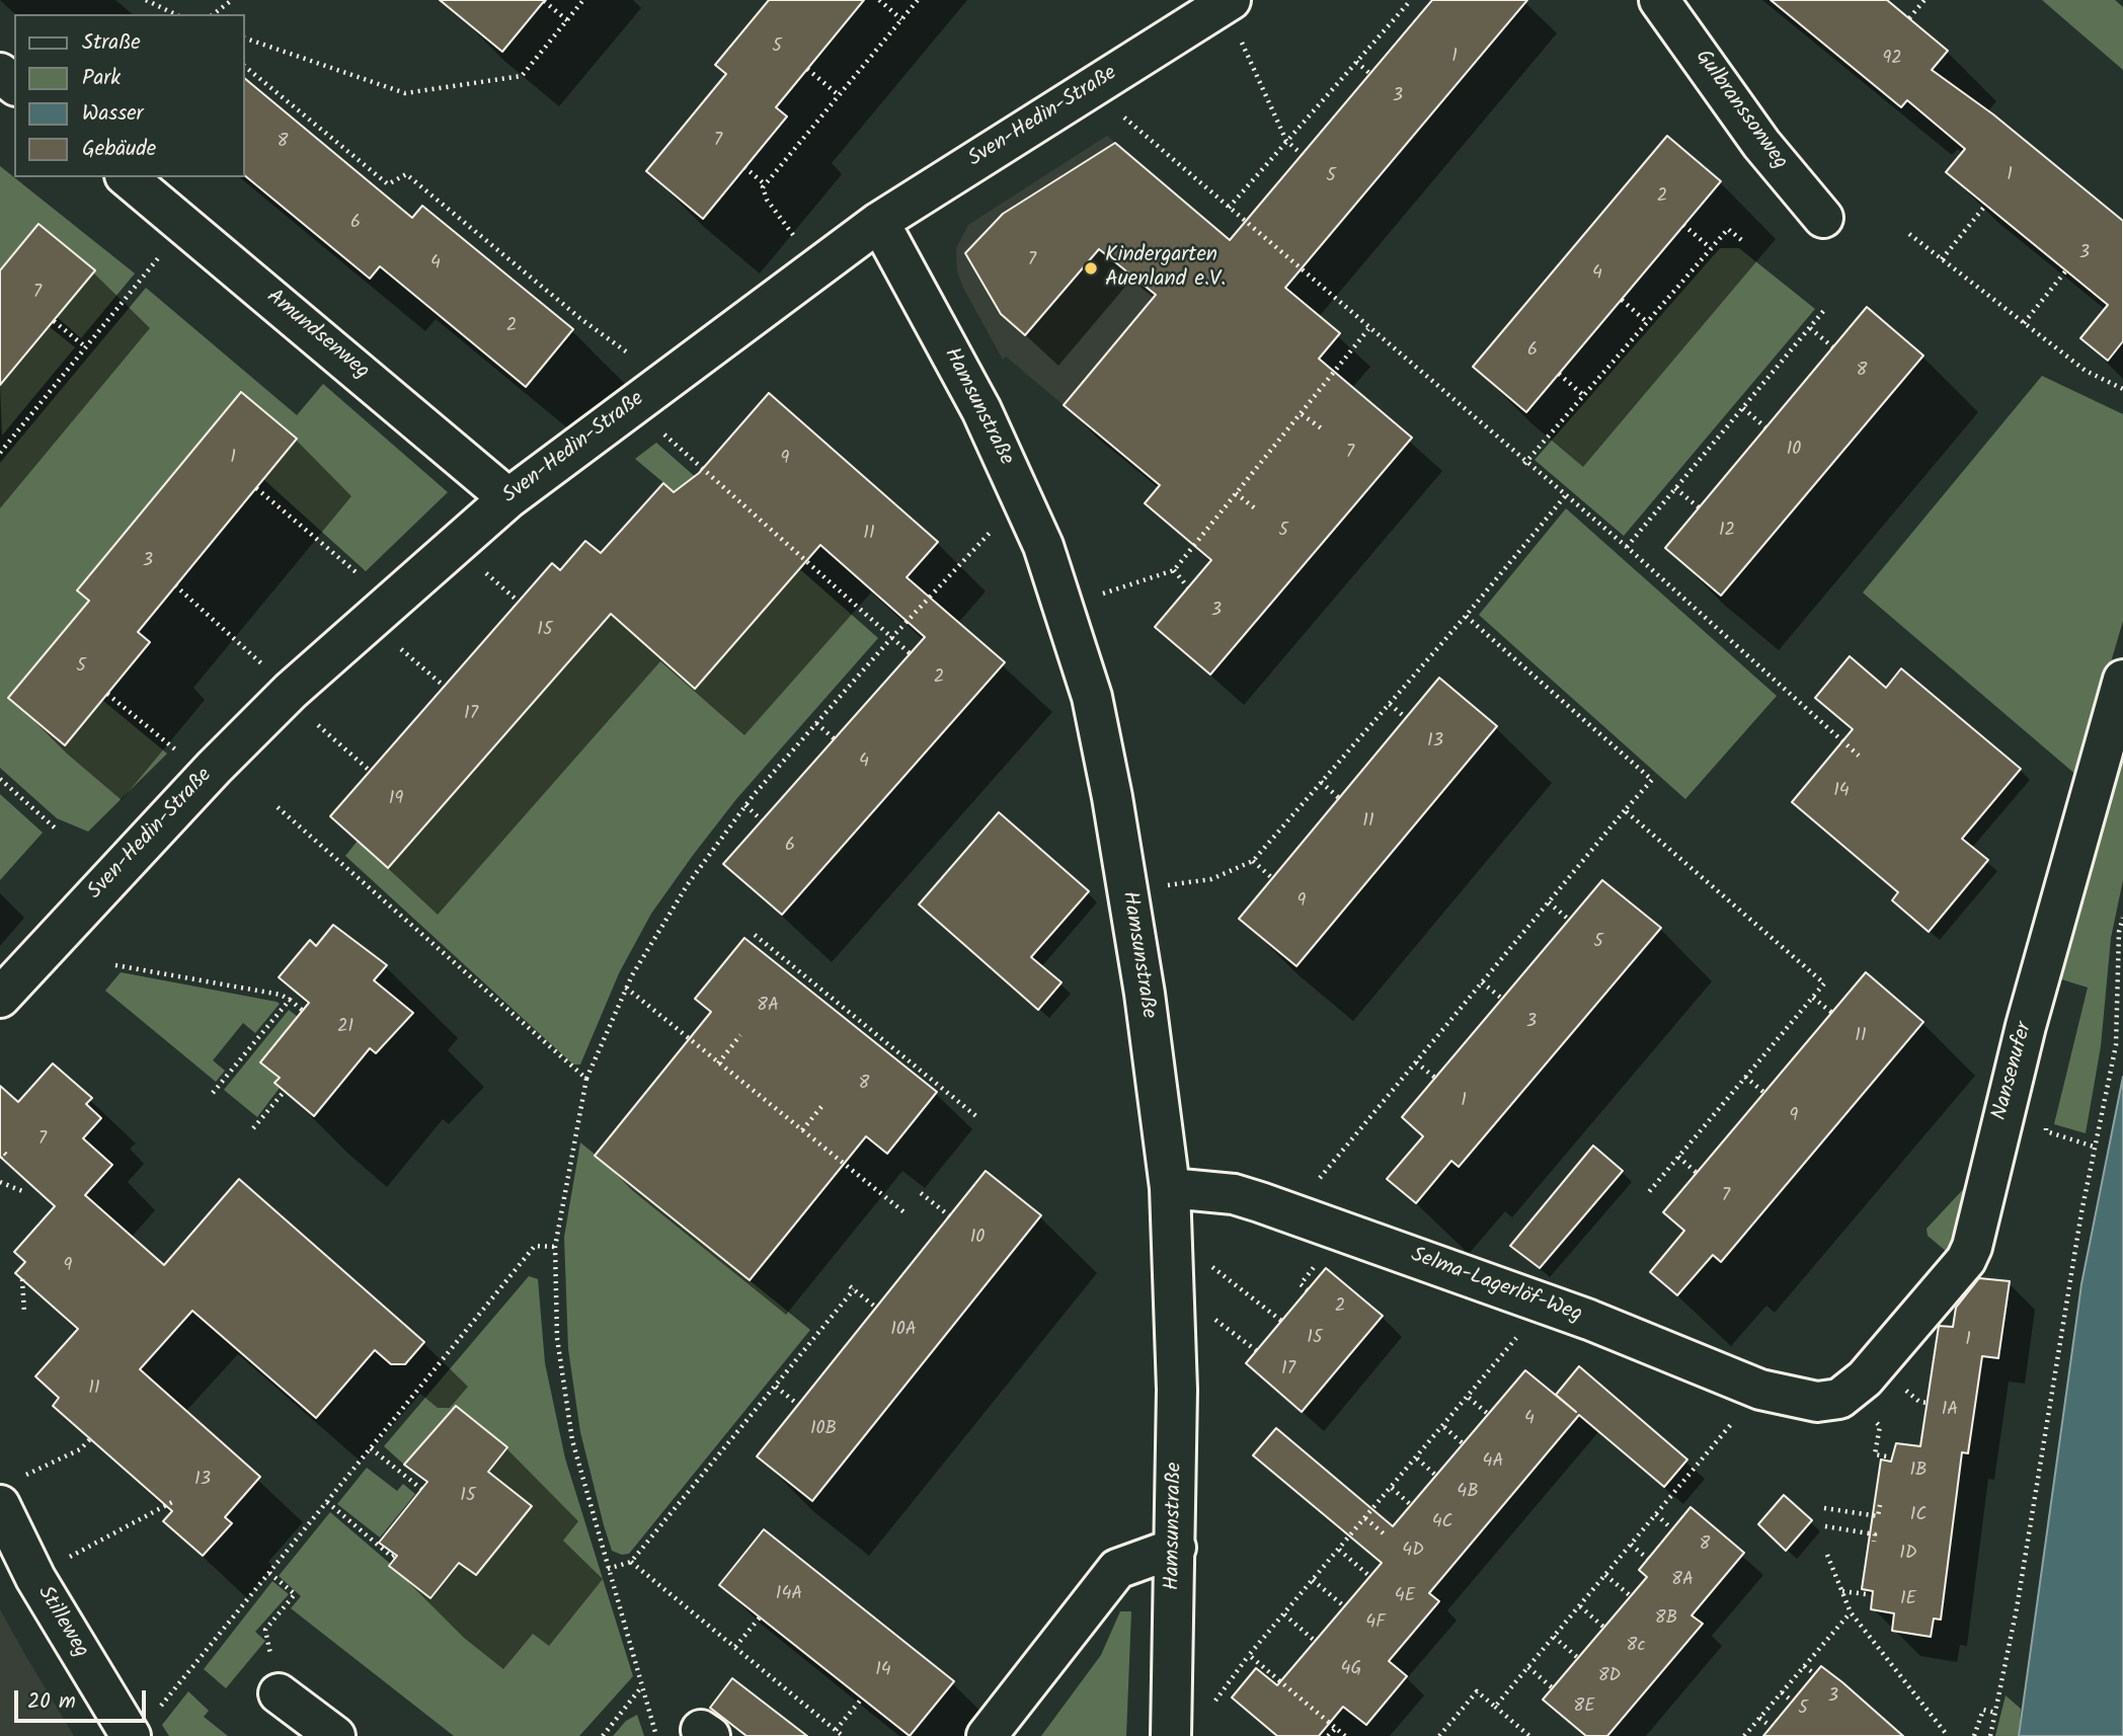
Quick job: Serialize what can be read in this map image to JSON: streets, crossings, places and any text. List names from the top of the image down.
{
  "streets": {
    "street": [
      "Gulbranssonweg",
      "Sven-Hedin-Straße",
      "Amundsenweg",
      "Hamsunstraße",
      "Nansenufer",
      "Selma-Lagerlöf-Weg",
      "Stilleweg"
    ]
  },
  "crossings": [
    ["Sven-Hedin-Straße", "Amundsenweg"],
    ["Sven-Hedin-Straße", "Hamsunstraße"],
    ["Hamsunstraße", "Selma-Lagerlöf-Weg"],
    ["Nansenufer", "Selma-Lagerlöf-Weg"]
  ],
  "places": ["Kindergarten Auenland e.V."],
  "house_numbers": [
    "5",
    "1",
    "92",
    "3",
    "7",
    "8",
    "1",
    "5",
    "2",
    "6",
    "3",
    "7",
    "4",
    "4",
    "7",
    "2",
    "6",
    "8",
    "10",
    "7",
    "1",
    "9",
    "5",
    "12",
    "11",
    "3",
    "3",
    "15",
    "5",
    "2",
    "17",
    "13",
    "4",
    "14",
    "19",
    "11",
    "6",
    "9",
    "5",
    "8A",
    "3",
    "21",
    "11",
    "8",
    "1",
    "9",
    "7",
    "7",
    "10",
    "9",
    "2",
    "10A",
    "15",
    "1",
    "17",
    "11",
    "1A",
    "4",
    "10B",
    "4A",
    "1B",
    "13",
    "4B",
    "15",
    "1C",
    "4C",
    "8",
    "4D",
    "1D",
    "8A",
    "14A",
    "4E",
    "1E",
    "8B",
    "4F",
    "8c",
    "4G",
    "14",
    "8D",
    "3",
    "8E",
    "5"
  ],
  "legend": [
    "Straße",
    "Park",
    "Wasser",
    "Gebäude"
  ],
  "scale_bar": "20 m"
}
